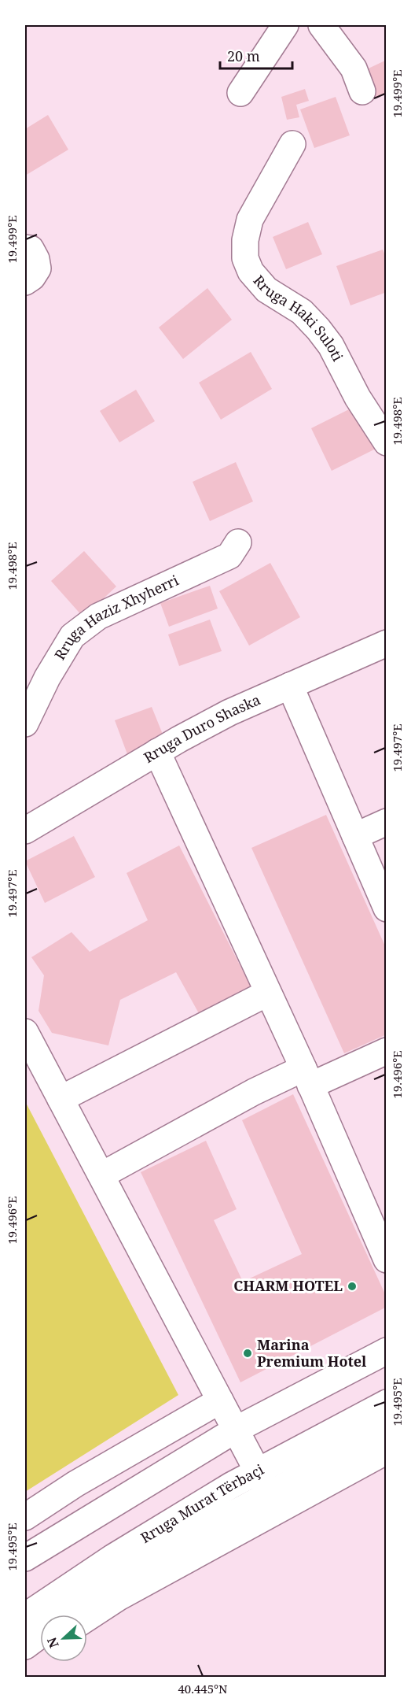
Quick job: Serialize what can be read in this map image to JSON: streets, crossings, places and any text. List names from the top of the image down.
{
  "streets": {
    "street": [
      "Rruga Haki Suloti",
      "Rruga Haziz Xhyherri",
      "Rruga Duro Shaska",
      "Rruga Murat Tërbaçi"
    ]
  },
  "places": ["CHARM HOTEL", "Marina Premium Hotel"],
  "scale_bar": "20 m",
  "north": "left",
  "coordinates": [
    "19.499°E",
    "19.498°E",
    "19.497°E",
    "19.496°E",
    "19.495°E",
    "40.445°N"
  ]
}
